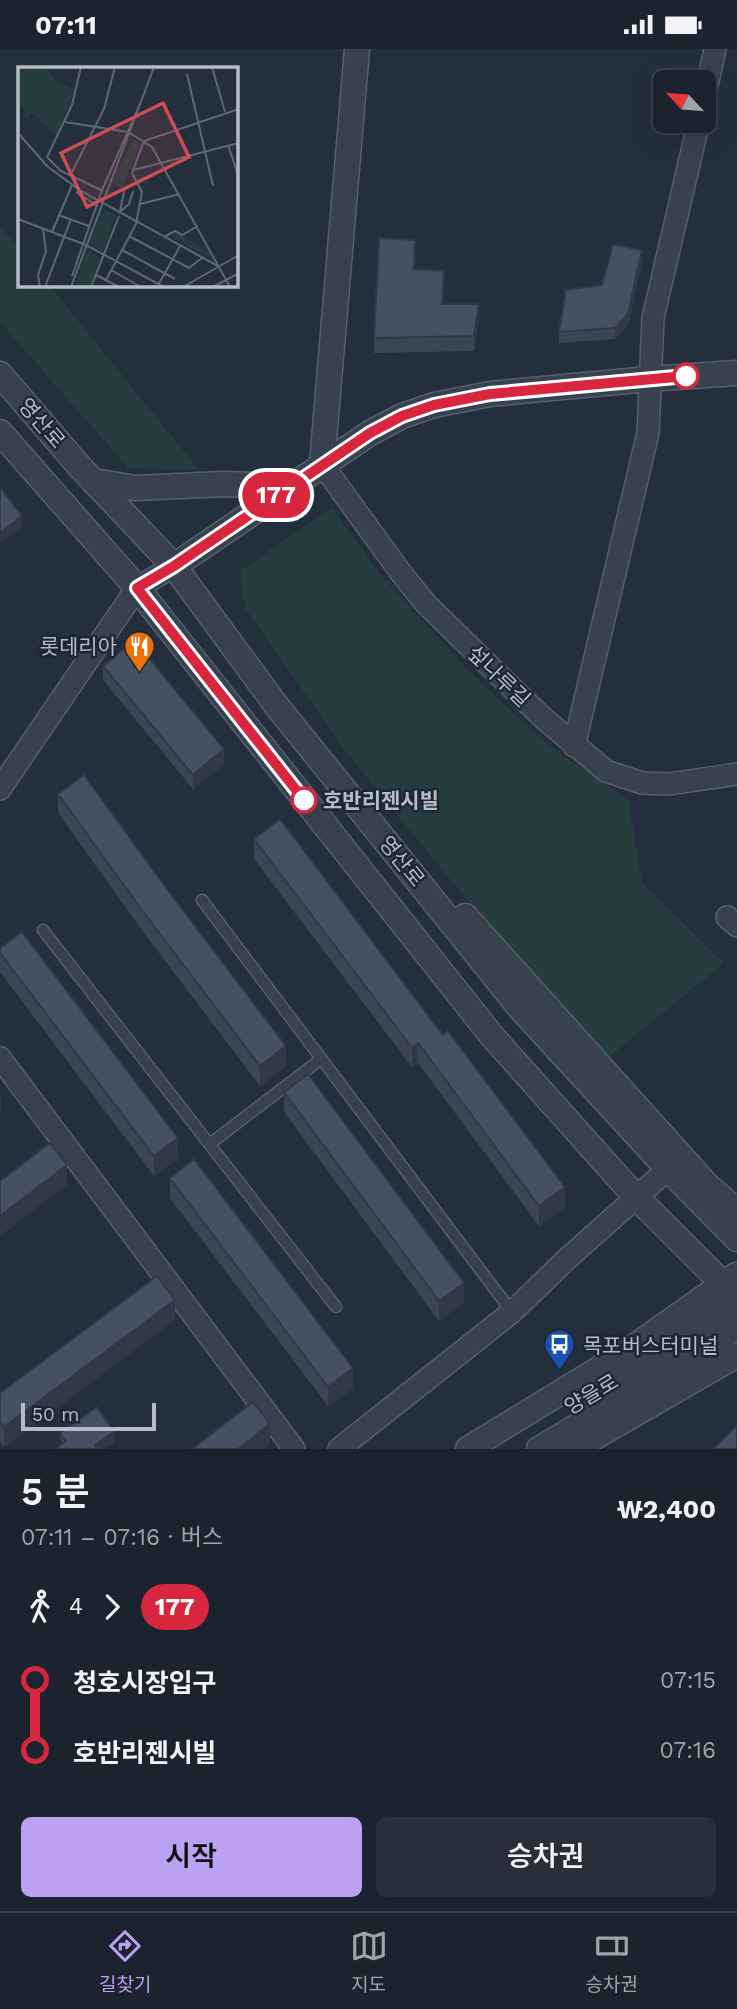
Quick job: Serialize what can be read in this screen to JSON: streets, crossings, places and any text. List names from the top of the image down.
{
  "streets": {
    "street": ["영산로", "섶나루길", "양을로"]
  },
  "places": {
    "restaurant": ["롯데리아"],
    "other": ["호반리젠시빌"],
    "bus stop": ["목포버스터미널"]
  },
  "lines": ["bus line 177"],
  "scale_bar": "50 m",
  "north": "top left",
  "page": {
    "status": "07:11",
    "on_map": "177",
    "scale": "50 m",
    "heading": ["5 분", "07:11 – 07:16 · 버스", "₩2,400"],
    "legs": ["4", "177"],
    "list": [
      {
        "name": "청호시장입구",
        "value": "07:15"
      },
      {
        "name": "호반리젠시빌",
        "value": "07:16"
      }
    ],
    "buttons": ["시작", "승차권"],
    "tabs": ["길찾기", "지도", "승차권"]
  }
}
